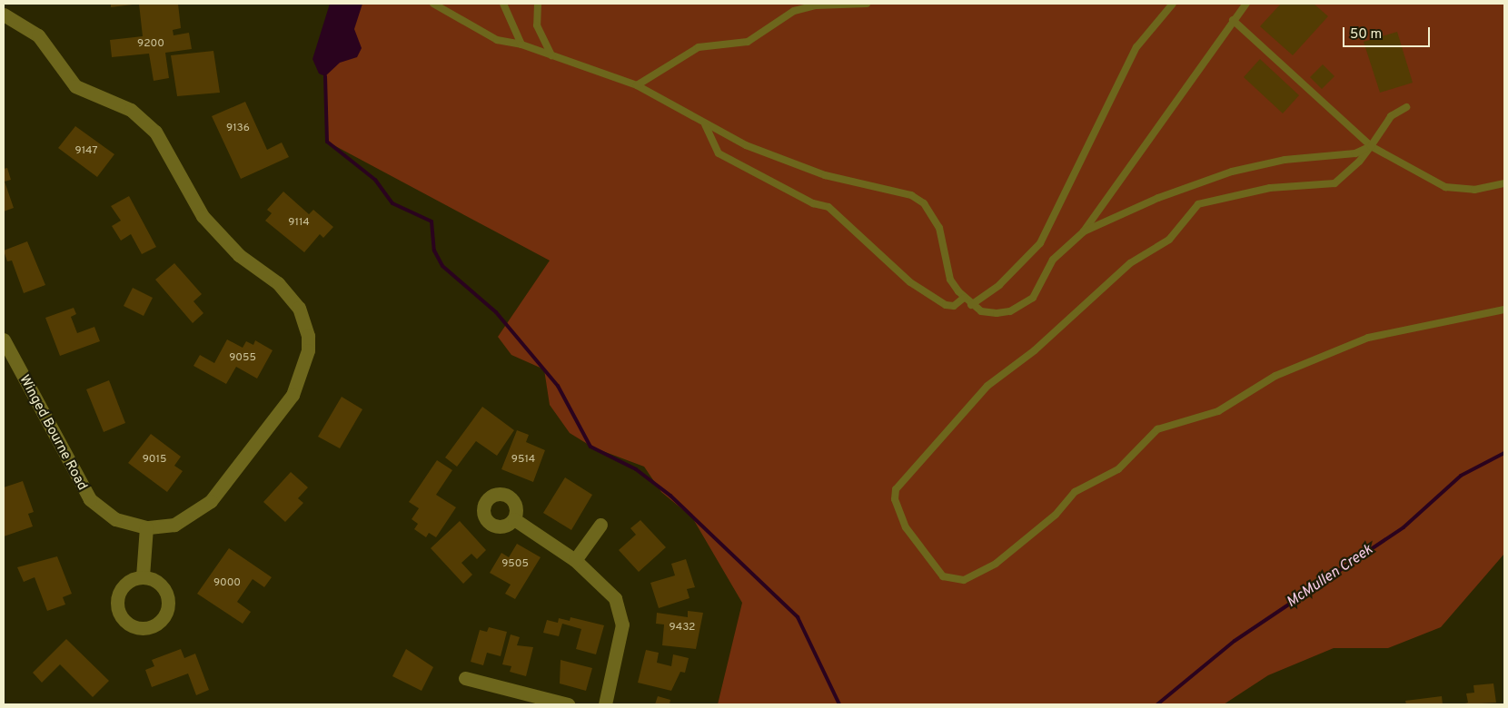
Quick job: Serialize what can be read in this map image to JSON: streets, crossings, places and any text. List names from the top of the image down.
{
  "streets": {
    "street": ["Winged Bourne Road"]
  },
  "water": ["McMullen Creek"],
  "house_numbers": [
    "9200",
    "9136",
    "9147",
    "9114",
    "9055",
    "9015",
    "9514",
    "9505",
    "9000",
    "9432"
  ],
  "scale_bar": "50 m"
}
